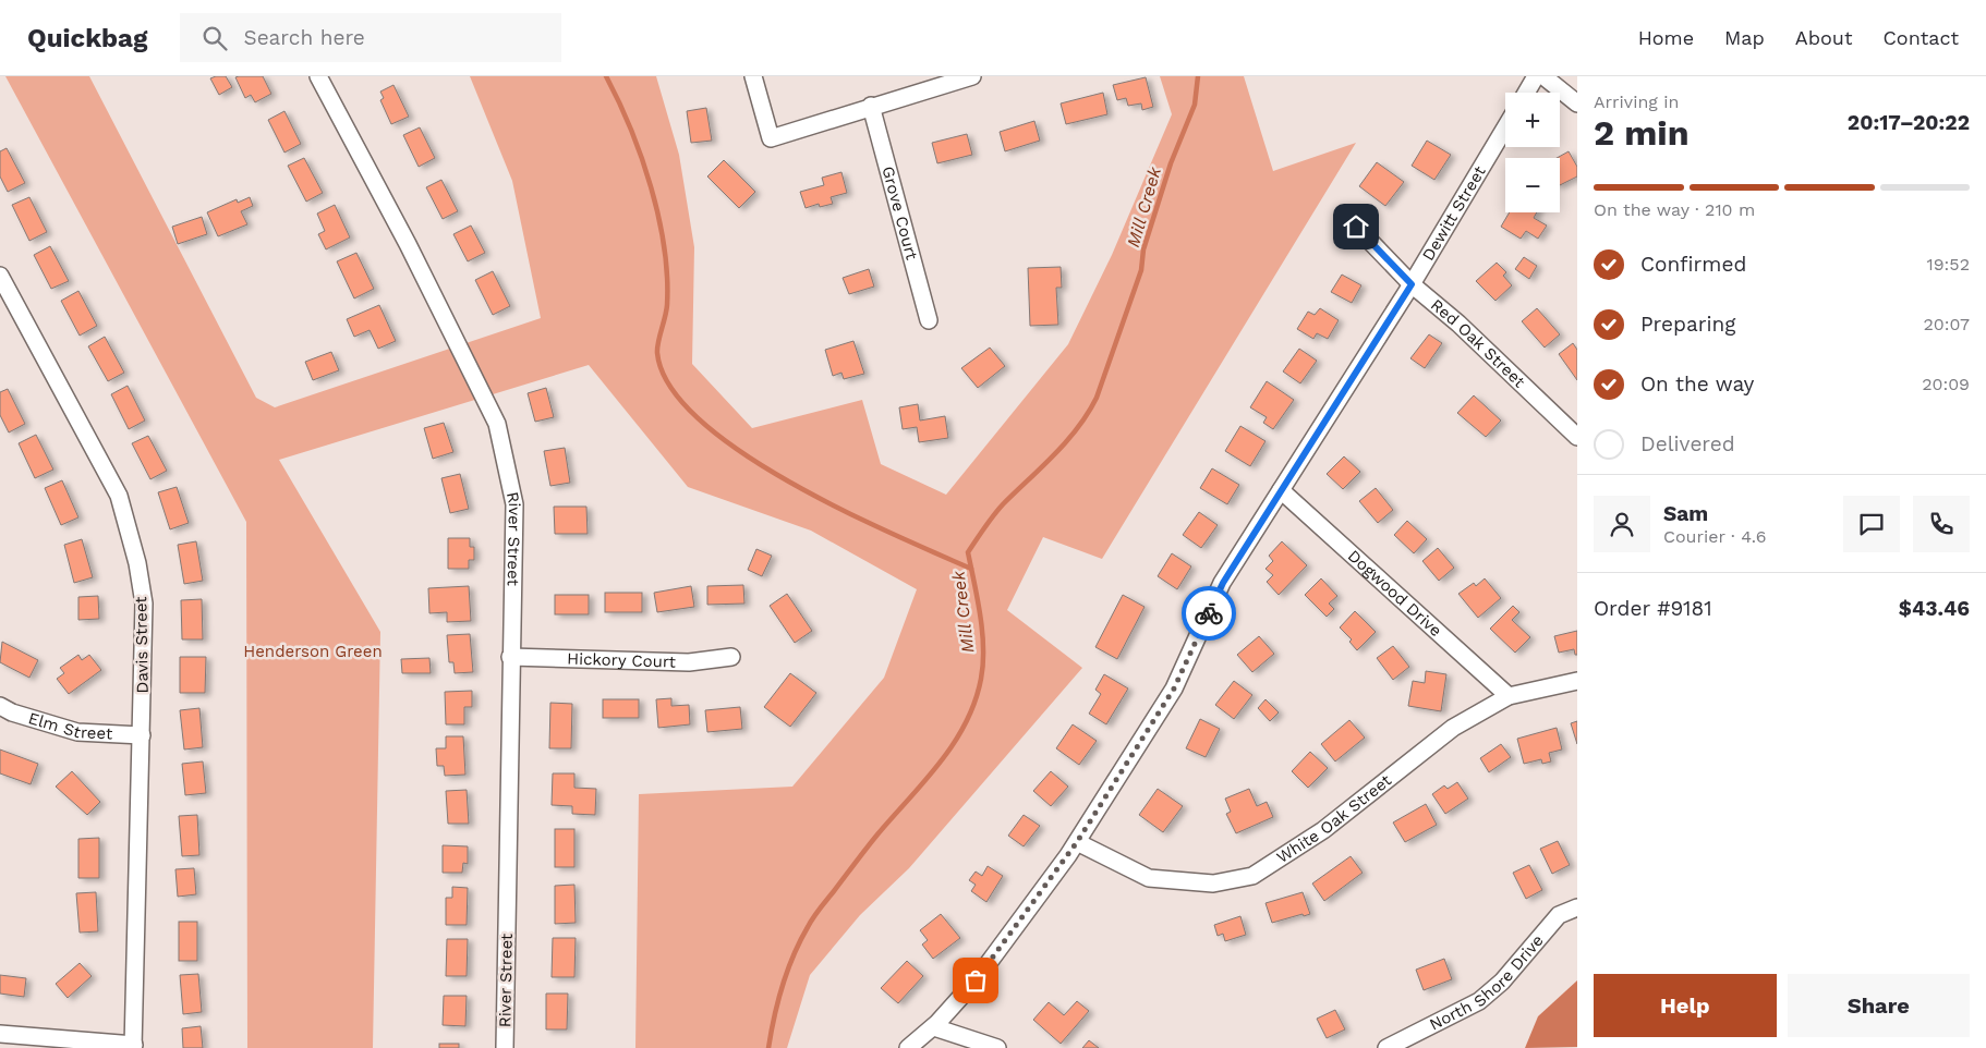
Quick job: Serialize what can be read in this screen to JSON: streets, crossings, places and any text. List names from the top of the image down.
{
  "streets": {
    "street": [
      "Grove Court",
      "Dewitt Street",
      "Red Oak Street",
      "River Street",
      "Dogwood Drive",
      "Davis Street",
      "Hickory Court",
      "Elm Street",
      "White Oak Street",
      "North Shore Drive"
    ]
  },
  "crossings": [
    ["Dewitt Street", "Red Oak Street"],
    ["Dewitt Street", "Dogwood Drive"],
    ["Dewitt Street", "White Oak Street"],
    ["River Street", "Hickory Court"],
    ["Dogwood Drive", "White Oak Street"],
    ["Davis Street", "Elm Street"]
  ],
  "water": ["Mill Creek"],
  "parks": ["Henderson Green"],
  "page": {
    "header": "Quickbag",
    "search": "Search here",
    "nav": [
      "Home",
      "Map",
      "About",
      "Contact"
    ],
    "heading": ["2 min", "Arriving in", "20:17–20:22"],
    "panel": [
      "Sam",
      "Courier · 4.6",
      "Order #9181",
      "$43.46"
    ],
    "map_buttons": ["+", "−"],
    "bar": "On the way · 210 m",
    "list": [
      ["Confirmed", "19:52"],
      ["Preparing", "20:07"],
      ["On the way", "20:09"],
      "Delivered"
    ],
    "buttons": ["Help", "Share"]
  }
}
